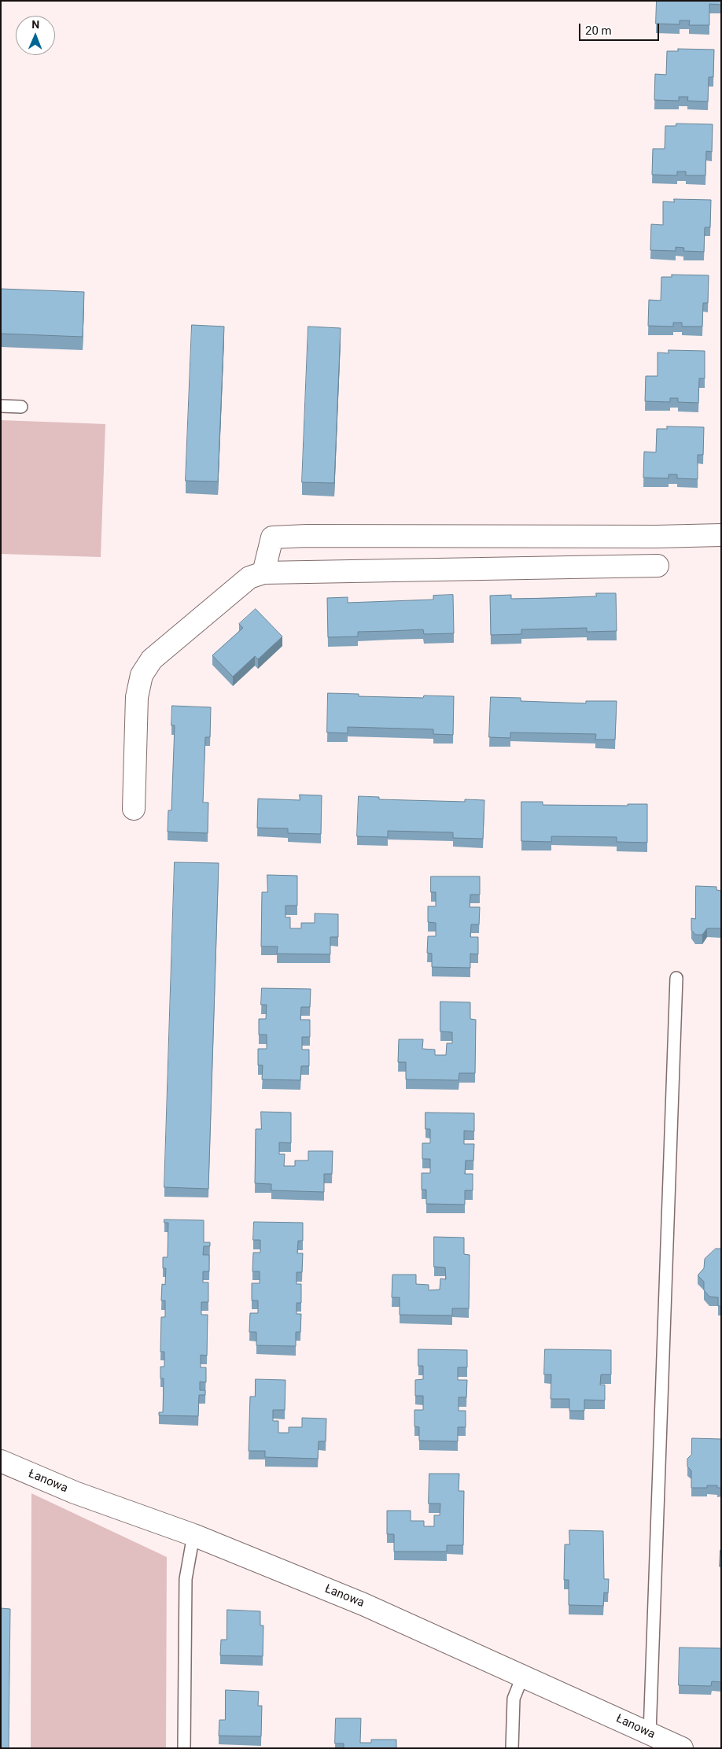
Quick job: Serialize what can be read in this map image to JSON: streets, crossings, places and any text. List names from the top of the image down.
{
  "streets": {
    "street": ["Łanowa"]
  },
  "scale_bar": "20 m",
  "north": "top"
}
